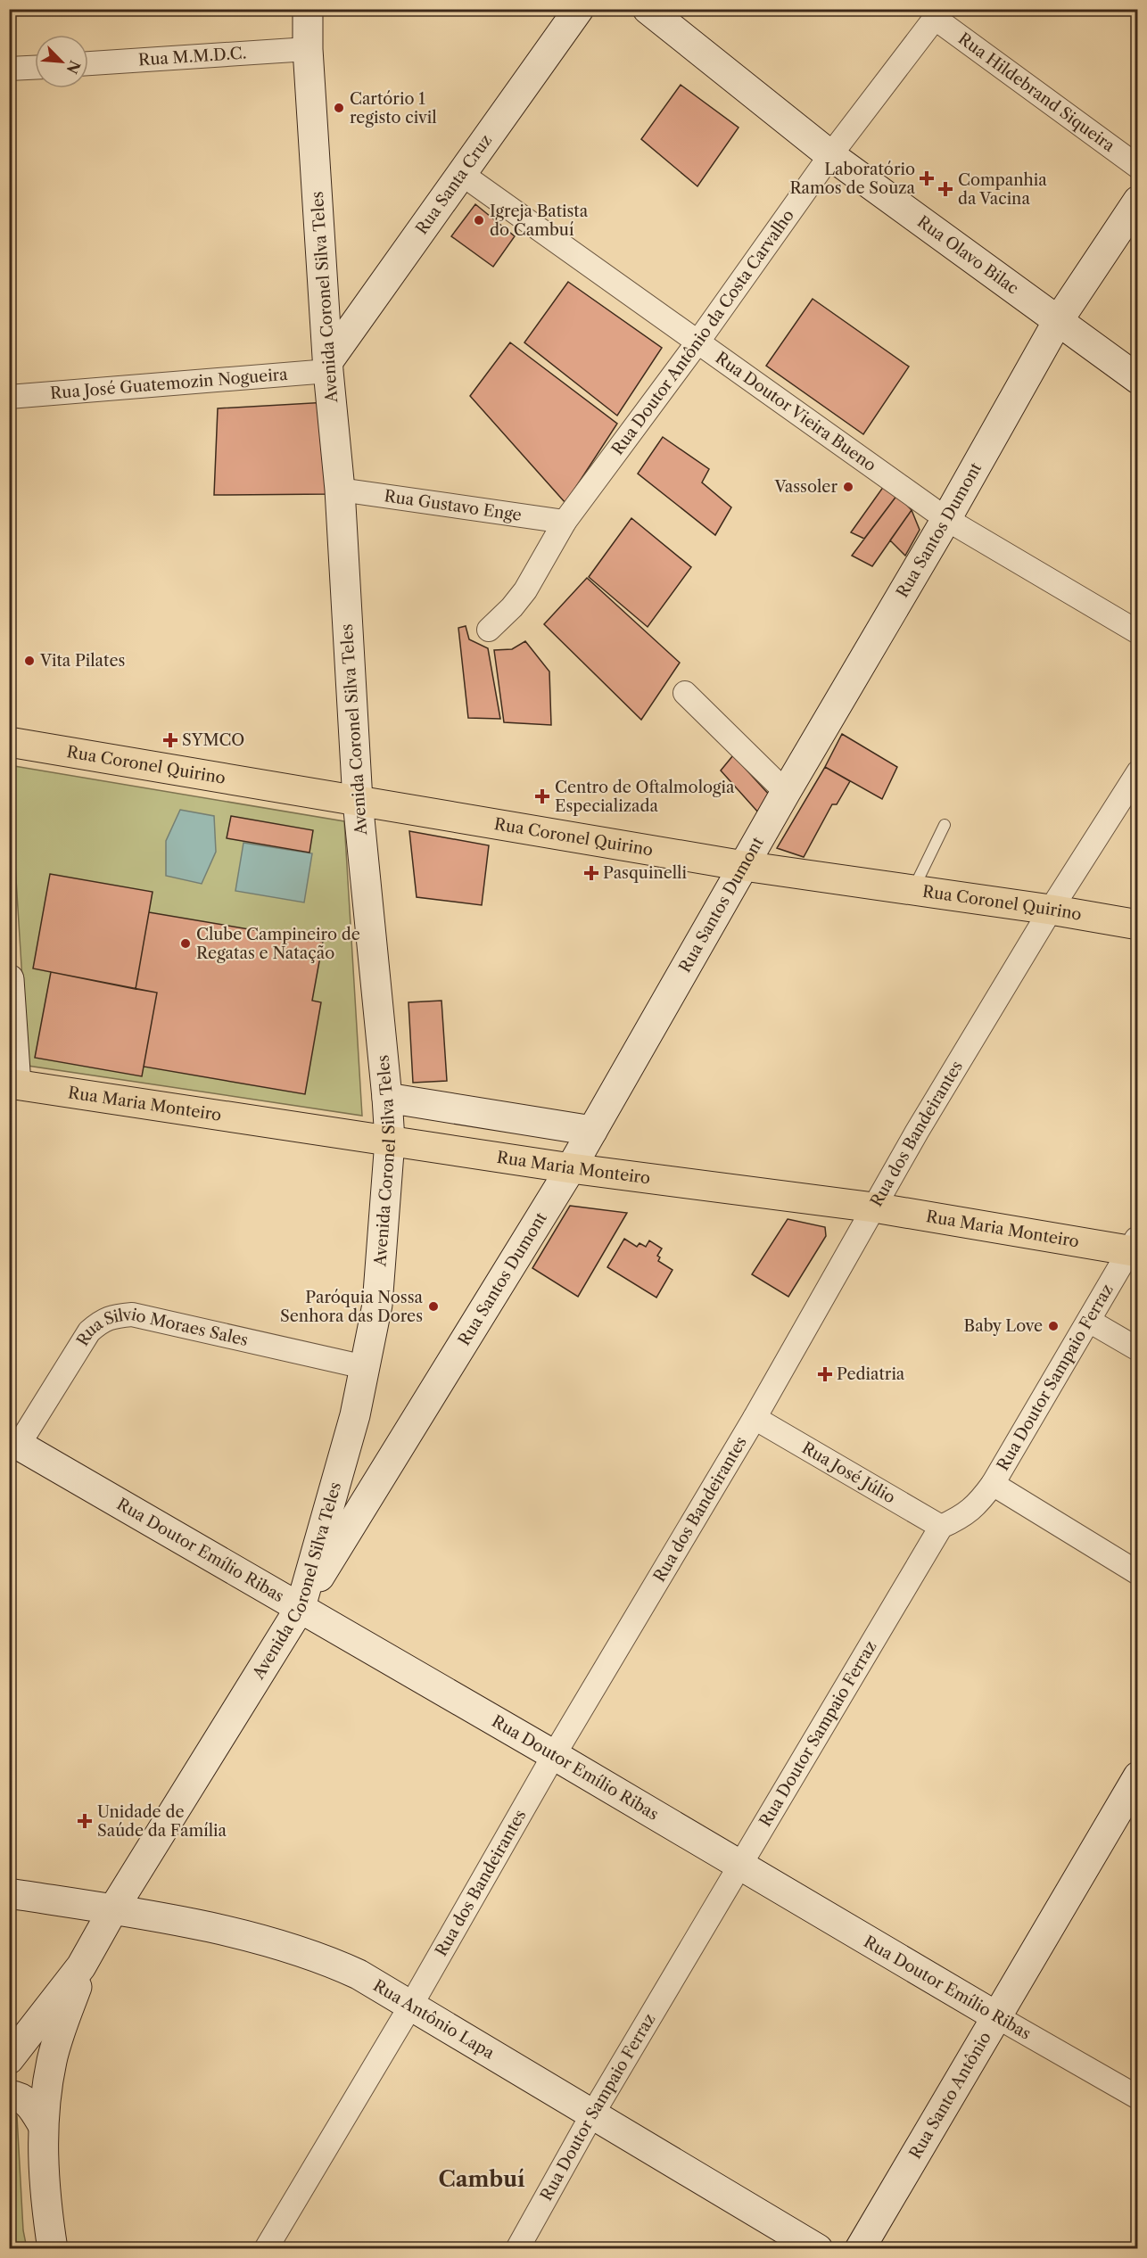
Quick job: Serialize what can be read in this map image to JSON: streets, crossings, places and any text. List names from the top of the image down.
{
  "streets": {
    "main road": ["Rua Coronel Quirino", "Rua Maria Monteiro"],
    "street": [
      "Rua M.M.D.C.",
      "Rua Hildebrand Siqueira",
      "Rua Santa Cruz",
      "Rua Olavo Bilac",
      "Avenida Coronel Silva Teles",
      "Rua Doutor Antônio da Costa Carvalho",
      "Rua José Guatemozin Nogueira",
      "Rua Doutor Vieira Bueno",
      "Rua Gustavo Enge",
      "Rua Santos Dumont",
      "Rua dos Bandeirantes",
      "Rua Silvio Moraes Sales",
      "Rua Doutor Sampaio Ferraz",
      "Rua José Júlio",
      "Rua Doutor Emílio Ribas",
      "Rua Antônio Lapa",
      "Rua Santo Antônio"
    ]
  },
  "crossings": [
    ["Rua M.M.D.C.", "Avenida Coronel Silva Teles"],
    ["Rua Hildebrand Siqueira", "Rua Doutor Antônio da Costa Carvalho"],
    ["Rua Santa Cruz", "Avenida Coronel Silva Teles"],
    ["Rua Santa Cruz", "Rua José Guatemozin Nogueira"],
    ["Rua Santa Cruz", "Rua Doutor Vieira Bueno"],
    ["Rua Olavo Bilac", "Rua Doutor Antônio da Costa Carvalho"],
    ["Rua Olavo Bilac", "Rua Santos Dumont"],
    ["Avenida Coronel Silva Teles", "Rua José Guatemozin Nogueira"],
    ["Avenida Coronel Silva Teles", "Rua Gustavo Enge"],
    ["Avenida Coronel Silva Teles", "Rua Santos Dumont"],
    ["Avenida Coronel Silva Teles", "Rua Coronel Quirino"],
    ["Avenida Coronel Silva Teles", "Rua Maria Monteiro"],
    ["Avenida Coronel Silva Teles", "Rua Silvio Moraes Sales"],
    ["Avenida Coronel Silva Teles", "Rua Doutor Emílio Ribas"],
    ["Avenida Coronel Silva Teles", "Rua Antônio Lapa"],
    ["Rua Doutor Antônio da Costa Carvalho", "Rua Doutor Vieira Bueno"],
    ["Rua Doutor Antônio da Costa Carvalho", "Rua Gustavo Enge"],
    ["Rua Doutor Vieira Bueno", "Rua Santos Dumont"],
    ["Rua Santos Dumont", "Rua Coronel Quirino"],
    ["Rua Santos Dumont", "Rua Maria Monteiro"],
    ["Rua Santos Dumont", "Rua Doutor Emílio Ribas"],
    ["Rua Coronel Quirino", "Rua dos Bandeirantes"],
    ["Rua Maria Monteiro", "Rua dos Bandeirantes"],
    ["Rua Maria Monteiro", "Rua Doutor Sampaio Ferraz"],
    ["Rua dos Bandeirantes", "Rua José Júlio"],
    ["Rua dos Bandeirantes", "Rua Doutor Emílio Ribas"],
    ["Rua dos Bandeirantes", "Rua Antônio Lapa"],
    ["Rua Silvio Moraes Sales", "Rua Doutor Emílio Ribas"],
    ["Rua Doutor Sampaio Ferraz", "Rua José Júlio"],
    ["Rua Doutor Sampaio Ferraz", "Rua Doutor Emílio Ribas"],
    ["Rua Doutor Sampaio Ferraz", "Rua Antônio Lapa"],
    ["Rua Doutor Emílio Ribas", "Rua Santo Antônio"]
  ],
  "districts": ["Cambuí"],
  "places": {
    "other": [
      "Cartório 1 registo civil",
      "Igreja Batista do Cambuí",
      "Vassoler",
      "Vita Pilates",
      "Clube Campineiro de Regatas e Natação",
      "Paróquia Nossa Senhora das Dores",
      "Baby Love"
    ],
    "health": [
      "Laboratório Ramos de Souza",
      "Companhia da Vacina",
      "SYMCO",
      "Centro de Oftalmologia Especializada",
      "Pasquinelli",
      "Pediatria",
      "Unidade de Saúde da Família"
    ]
  },
  "north": "bottom right"
}
